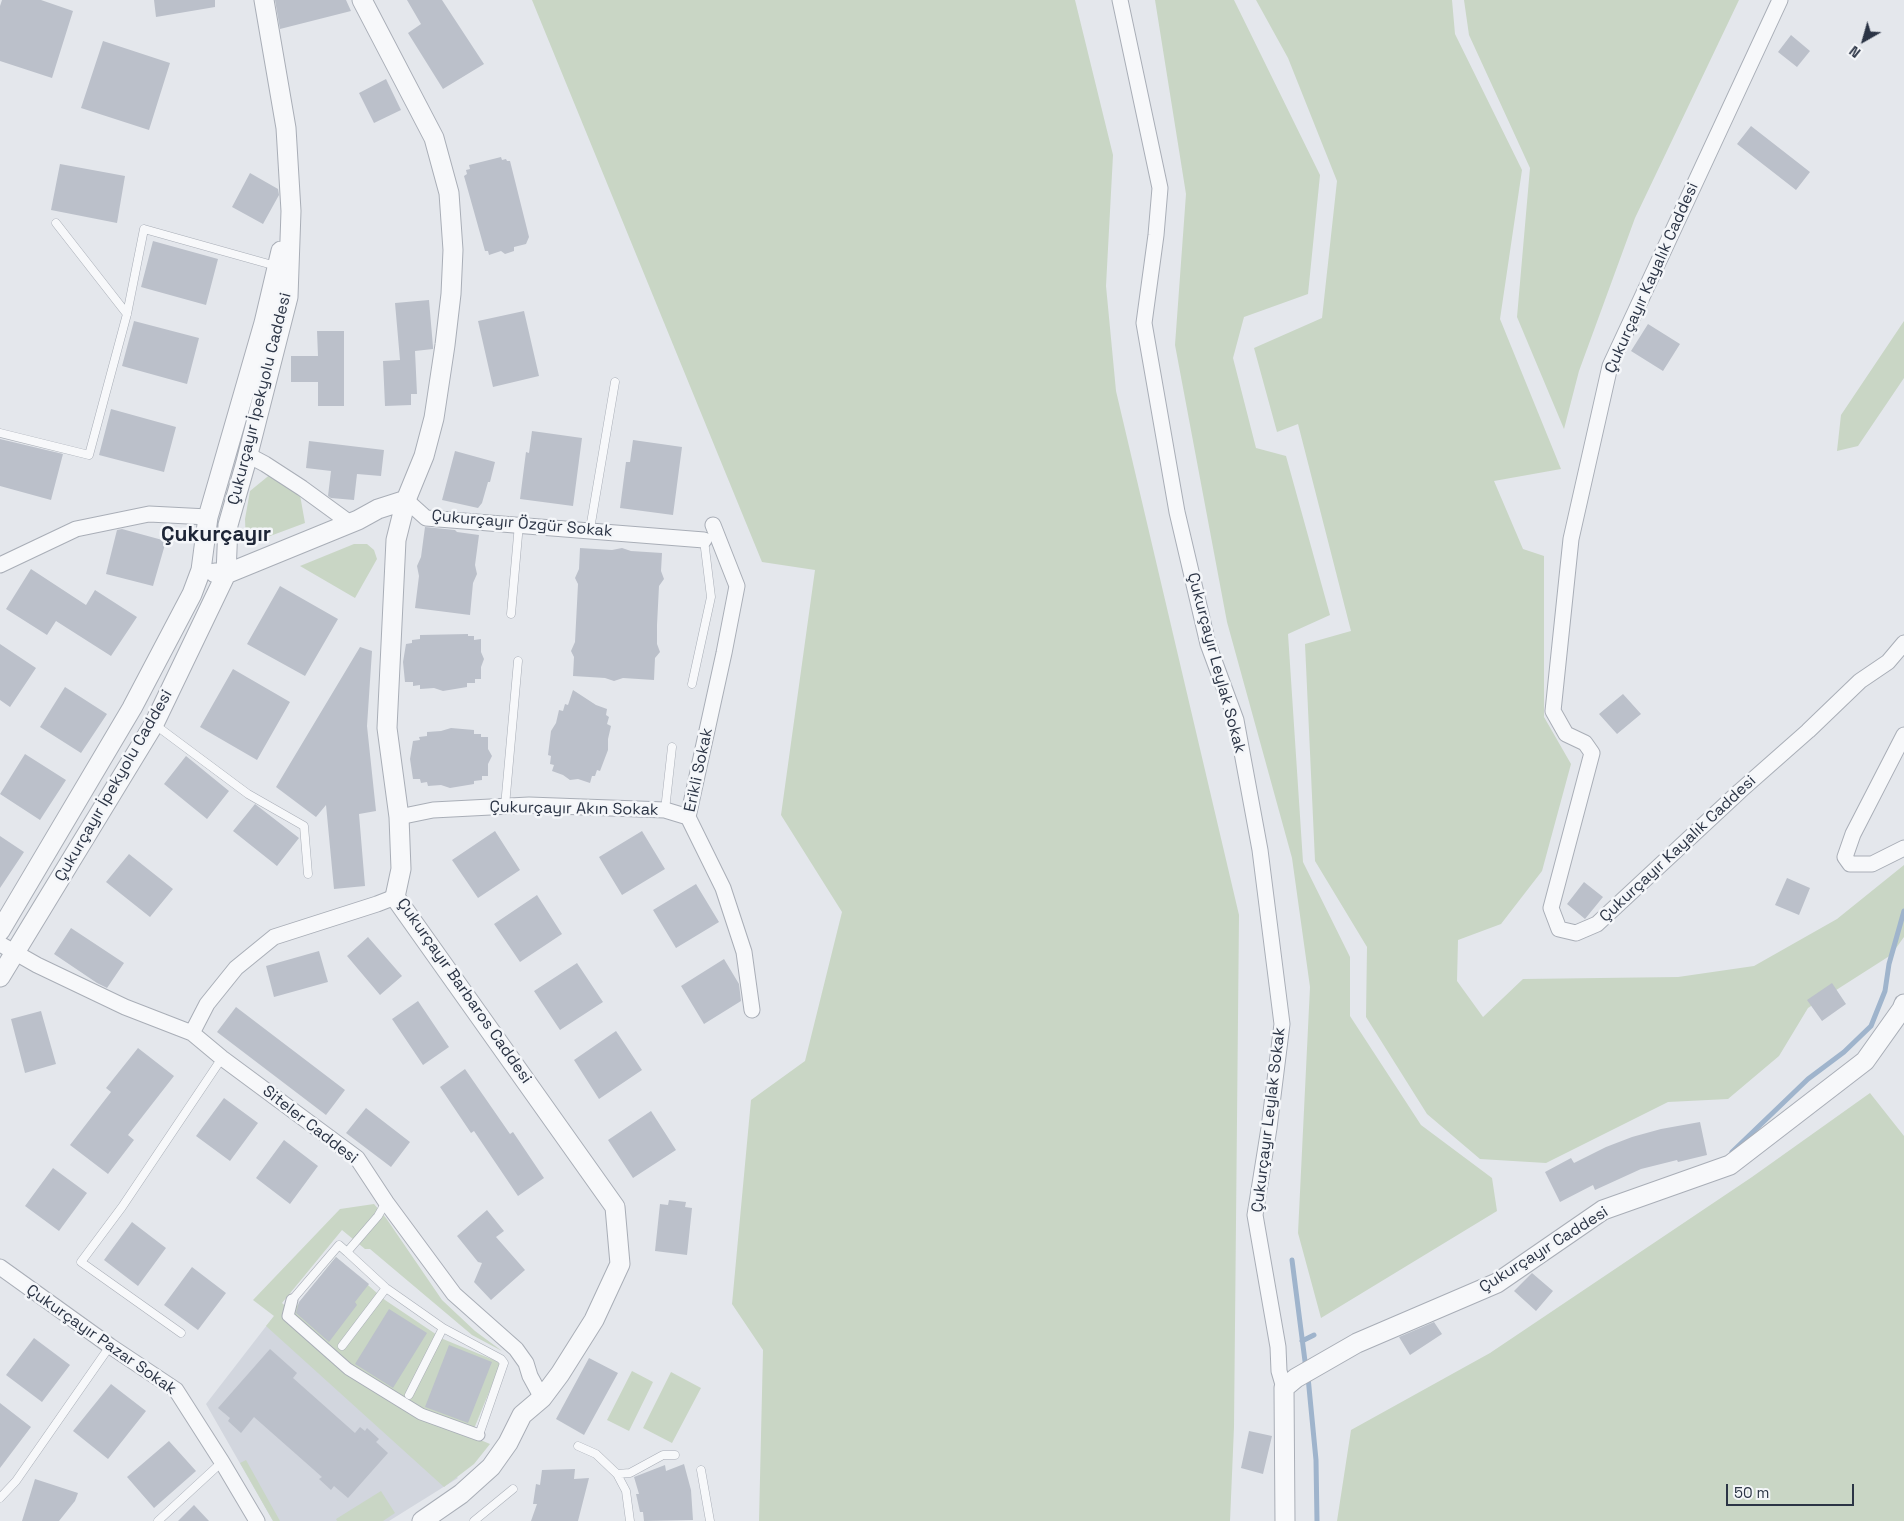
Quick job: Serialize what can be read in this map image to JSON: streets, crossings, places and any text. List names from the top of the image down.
{
  "streets": {
    "street": [
      "Çukurçayır Kayalık Caddesi",
      "Çukurçayır İpekyolu Caddesi",
      "Çukurçayır Özgür Sokak",
      "Çukurçayır Leylak Sokak",
      "Erikli Sokak",
      "Çukurçayır Akın Sokak",
      "Çukurçayır Barbaros Caddesi",
      "Siteler Caddesi",
      "Çukurçayır Caddesi",
      "Çukurçayır Pazar Sokak"
    ]
  },
  "crossings": [
    ["Çukurçayır İpekyolu Caddesi", "Siteler Caddesi"],
    ["Çukurçayır Özgür Sokak", "Çukurçayır Barbaros Caddesi"],
    ["Çukurçayır Leylak Sokak", "Çukurçayır Caddesi"],
    ["Erikli Sokak", "Çukurçayır Akın Sokak"],
    ["Çukurçayır Akın Sokak", "Çukurçayır Barbaros Caddesi"],
    ["Çukurçayır Barbaros Caddesi", "Siteler Caddesi"]
  ],
  "districts": ["Çukurçayır"],
  "scale_bar": "50 m",
  "north": "bottom left"
}
